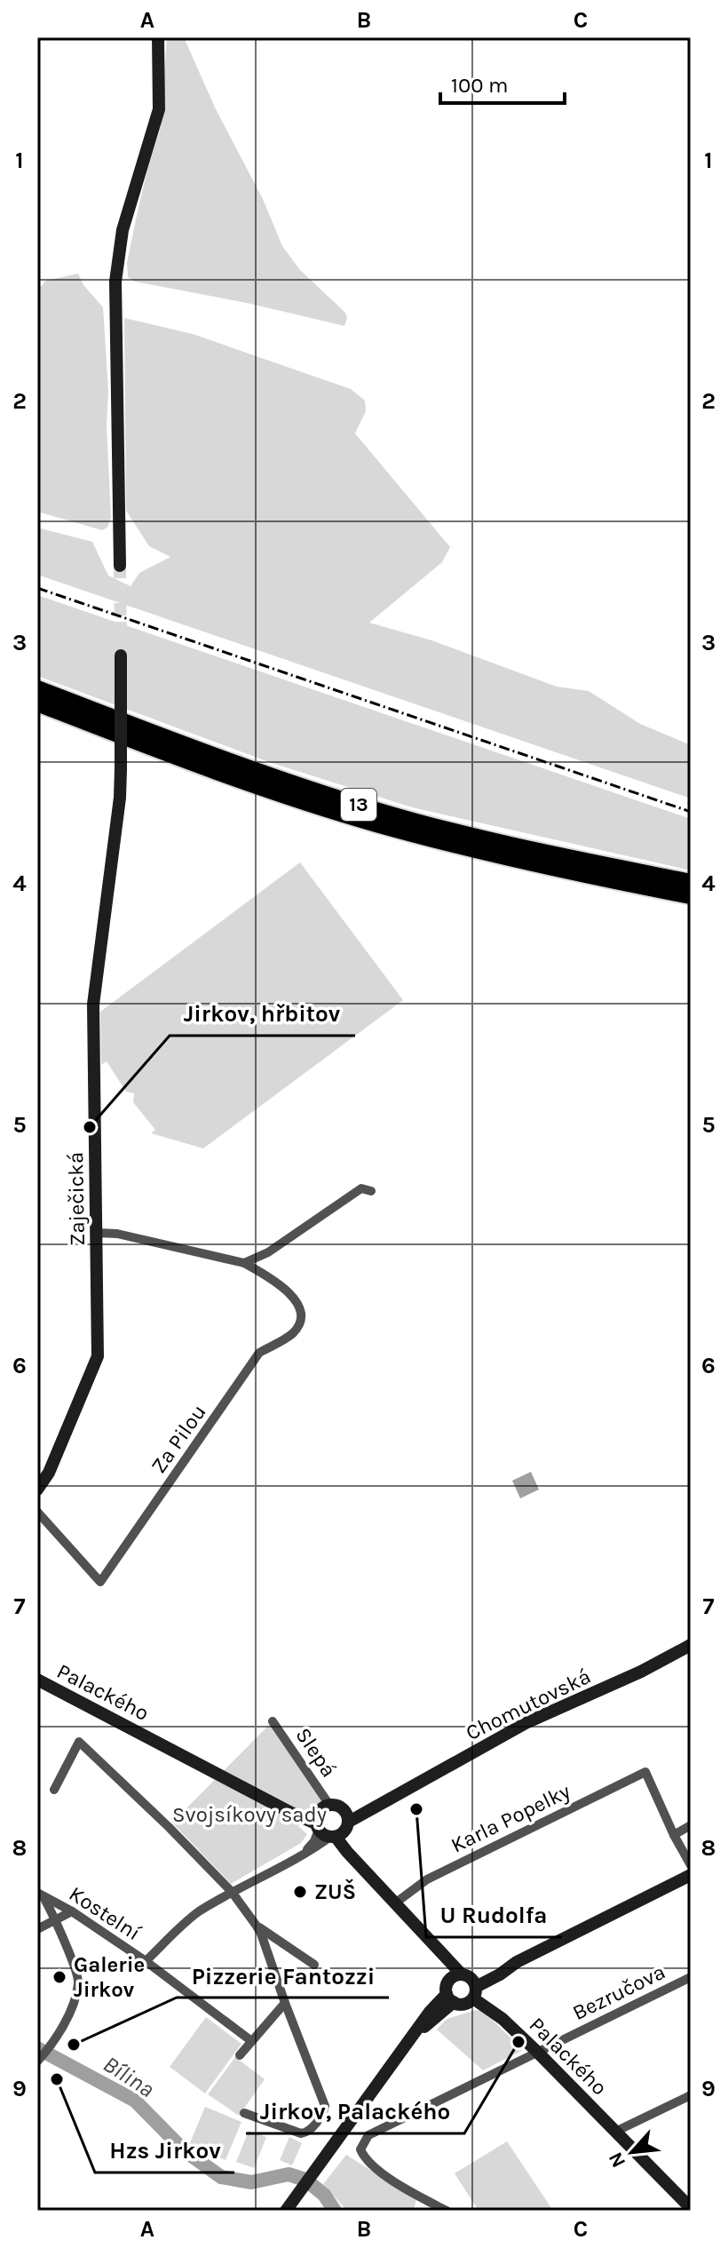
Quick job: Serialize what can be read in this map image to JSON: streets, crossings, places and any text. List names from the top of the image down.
{
  "streets": {
    "highway": ["13"],
    "street": [
      "Zaječická",
      "Za Pilou",
      "Palackého",
      "Chomutovská",
      "Slepá",
      "Karla Popelky",
      "Kostelní",
      "Bezručova"
    ]
  },
  "crossings": [
    ["Palackého", "Chomutovská"],
    ["Palackého", "Slepá"],
    ["Palackého", "Karla Popelky"],
    ["Palackého", "Bezručova"],
    ["Chomutovská", "Slepá"]
  ],
  "water": ["Bílina"],
  "parks": ["Svojsíkovy sady"],
  "places": [
    "Jirkov, hřbitov",
    "U Rudolfa",
    "ZUŠ",
    "Galerie Jirkov",
    "Jirkov, Palackého",
    "Pizzerie Fantozzi",
    "Hzs Jirkov"
  ],
  "scale_bar": "100 m",
  "north": "bottom left",
  "grid": {
    "columns": ["A", "B", "C"],
    "rows": [
      "1",
      "2",
      "3",
      "4",
      "5",
      "6",
      "7",
      "8",
      "9"
    ]
  }
}
